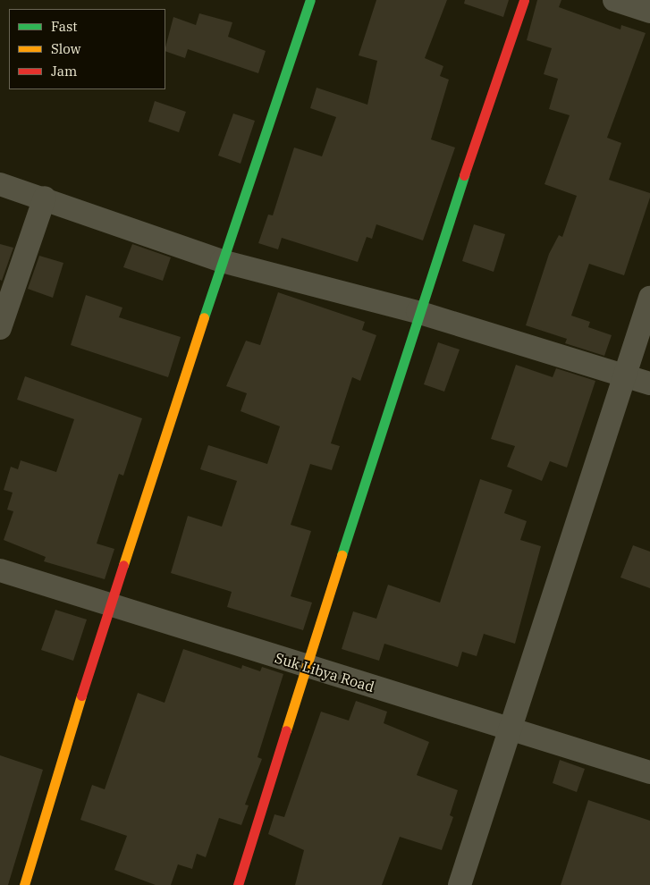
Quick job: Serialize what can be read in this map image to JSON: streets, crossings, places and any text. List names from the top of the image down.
{
  "streets": {
    "street": ["Suk Libya Road"]
  },
  "legend": ["Fast", "Slow", "Jam"]
}
